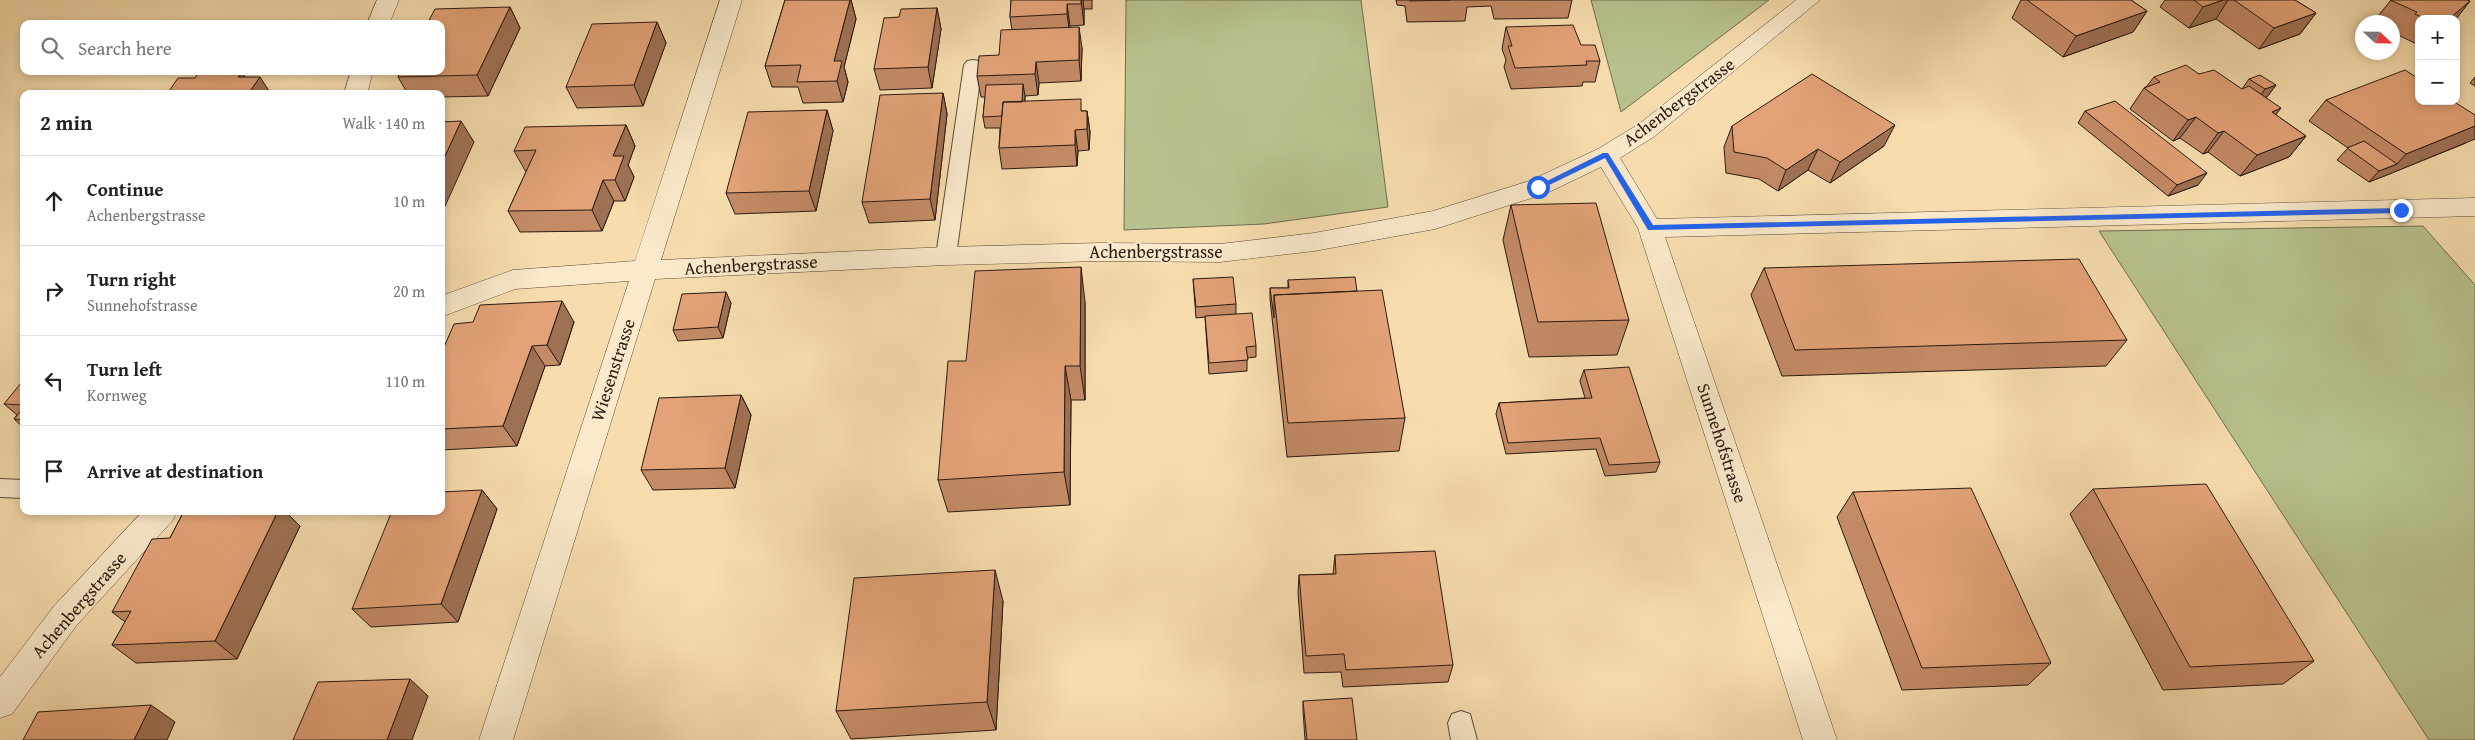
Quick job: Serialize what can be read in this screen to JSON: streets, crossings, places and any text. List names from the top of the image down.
{
  "streets": {
    "street": ["Achenbergstrasse", "Wiesenstrasse", "Sunnehofstrasse"]
  },
  "crossings": [
    ["Achenbergstrasse", "Wiesenstrasse"],
    ["Achenbergstrasse", "Sunnehofstrasse"]
  ],
  "north": "right",
  "page": {
    "map_buttons": ["+", "−"],
    "search": "Search here",
    "heading": ["2 min", "Walk · 140 m"],
    "list": [
      ["Continue", "Achenbergstrasse", "10 m"],
      ["Turn right", "Sunnehofstrasse", "20 m"],
      ["Turn left", "Kornweg", "110 m"],
      "Arrive at destination"
    ]
  }
}
